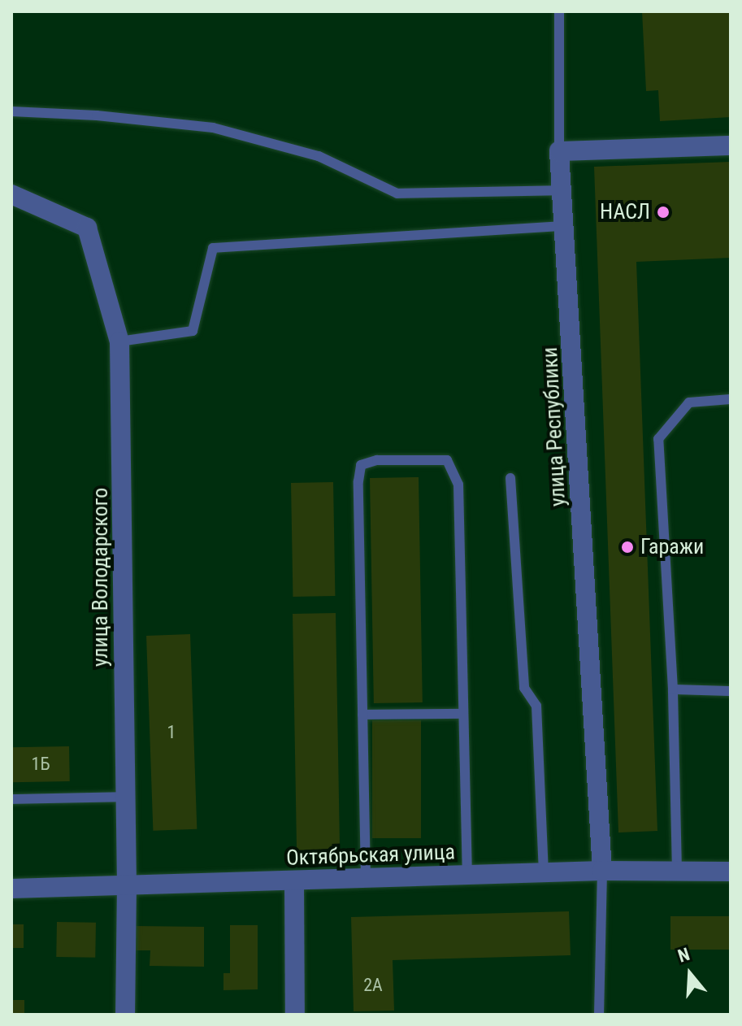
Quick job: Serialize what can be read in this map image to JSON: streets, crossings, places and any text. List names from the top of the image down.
{
  "streets": {
    "street": ["улица Республики", "улица Володарского", "Октябрьская улица"]
  },
  "crossings": [
    ["улица Республики", "Октябрьская улица"],
    ["улица Володарского", "Октябрьская улица"]
  ],
  "places": ["НАСЛ", "Гаражи"],
  "house_numbers": ["1", "1Б", "2А"],
  "north": "top"
}
